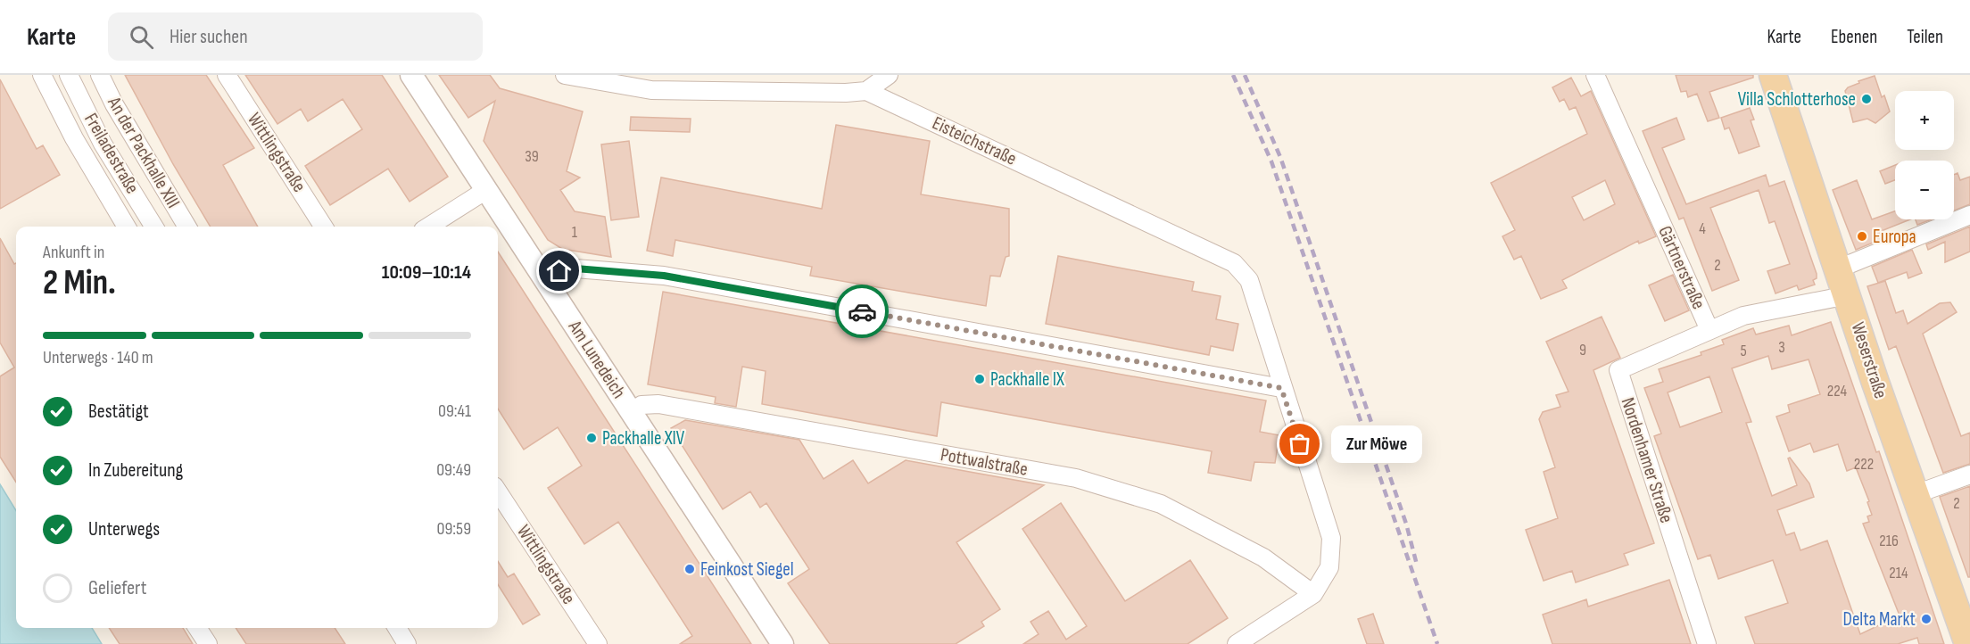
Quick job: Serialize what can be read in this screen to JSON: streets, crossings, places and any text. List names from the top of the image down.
{
  "streets": {
    "main road": ["Weserstraße"],
    "street": [
      "Eisteichstraße",
      "An der Packhalle XIII",
      "Wittlingstraße",
      "Freiladestraße",
      "Gärtnerstraße",
      "Am Lunedeich",
      "Nordenhamer Straße",
      "Pottwalstraße"
    ]
  },
  "crossings": [
    ["Eisteichstraße", "Pottwalstraße"],
    ["Gärtnerstraße", "Weserstraße"],
    ["Gärtnerstraße", "Nordenhamer Straße"],
    ["Am Lunedeich", "Pottwalstraße"]
  ],
  "places": [
    "Villa Schlotterhose",
    "Europa",
    "Packhalle IX",
    "Packhalle XIV",
    "Zur Möwe",
    "Feinkost Siegel",
    "Delta Markt"
  ],
  "house_numbers": [
    "39",
    "4",
    "1",
    "2",
    "3",
    "9",
    "5",
    "224",
    "222",
    "2",
    "216",
    "214"
  ],
  "page": {
    "header": "Karte",
    "search": "Hier suchen",
    "nav": ["Karte", "Ebenen", "Teilen"],
    "map_buttons": ["+", "−"],
    "heading": ["2 Min.", "Ankunft in", "10:09–10:14"],
    "bar": "Unterwegs · 140 m",
    "list": [
      ["Bestätigt", "09:41"],
      ["In Zubereitung", "09:49"],
      ["Unterwegs", "09:59"],
      "Geliefert"
    ],
    "bubble": "Zur Möwe"
  }
}
